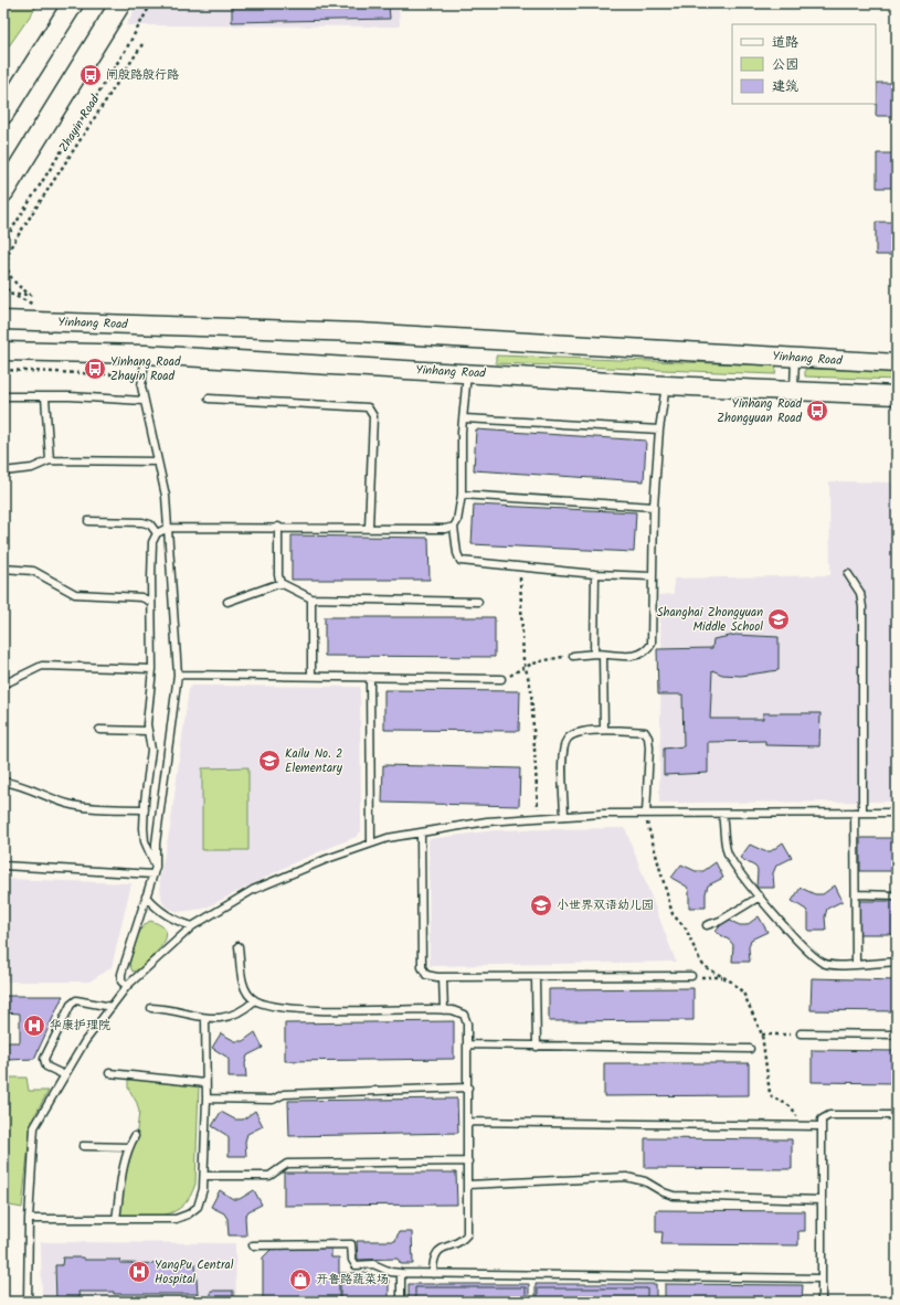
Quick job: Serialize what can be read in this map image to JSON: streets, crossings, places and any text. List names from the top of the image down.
{
  "streets": {
    "main road": ["Yinhang Road"],
    "path": ["Zhayin Road"]
  },
  "places": {
    "bus stop": ["闸殷路殷行路", "Yinhang Road Zhayin Road", "Yinhang Road Zhongyuan Road"],
    "school or university": ["Shanghai Zhongyuan Middle School", "Kailu No. 2 Elementary", "小世界双语幼儿园"],
    "hospital": ["华康护理院", "YangPu Central Hospital"],
    "shop": ["开鲁路蔬菜场"]
  },
  "legend": ["道路", "公园", "建筑"]
}
